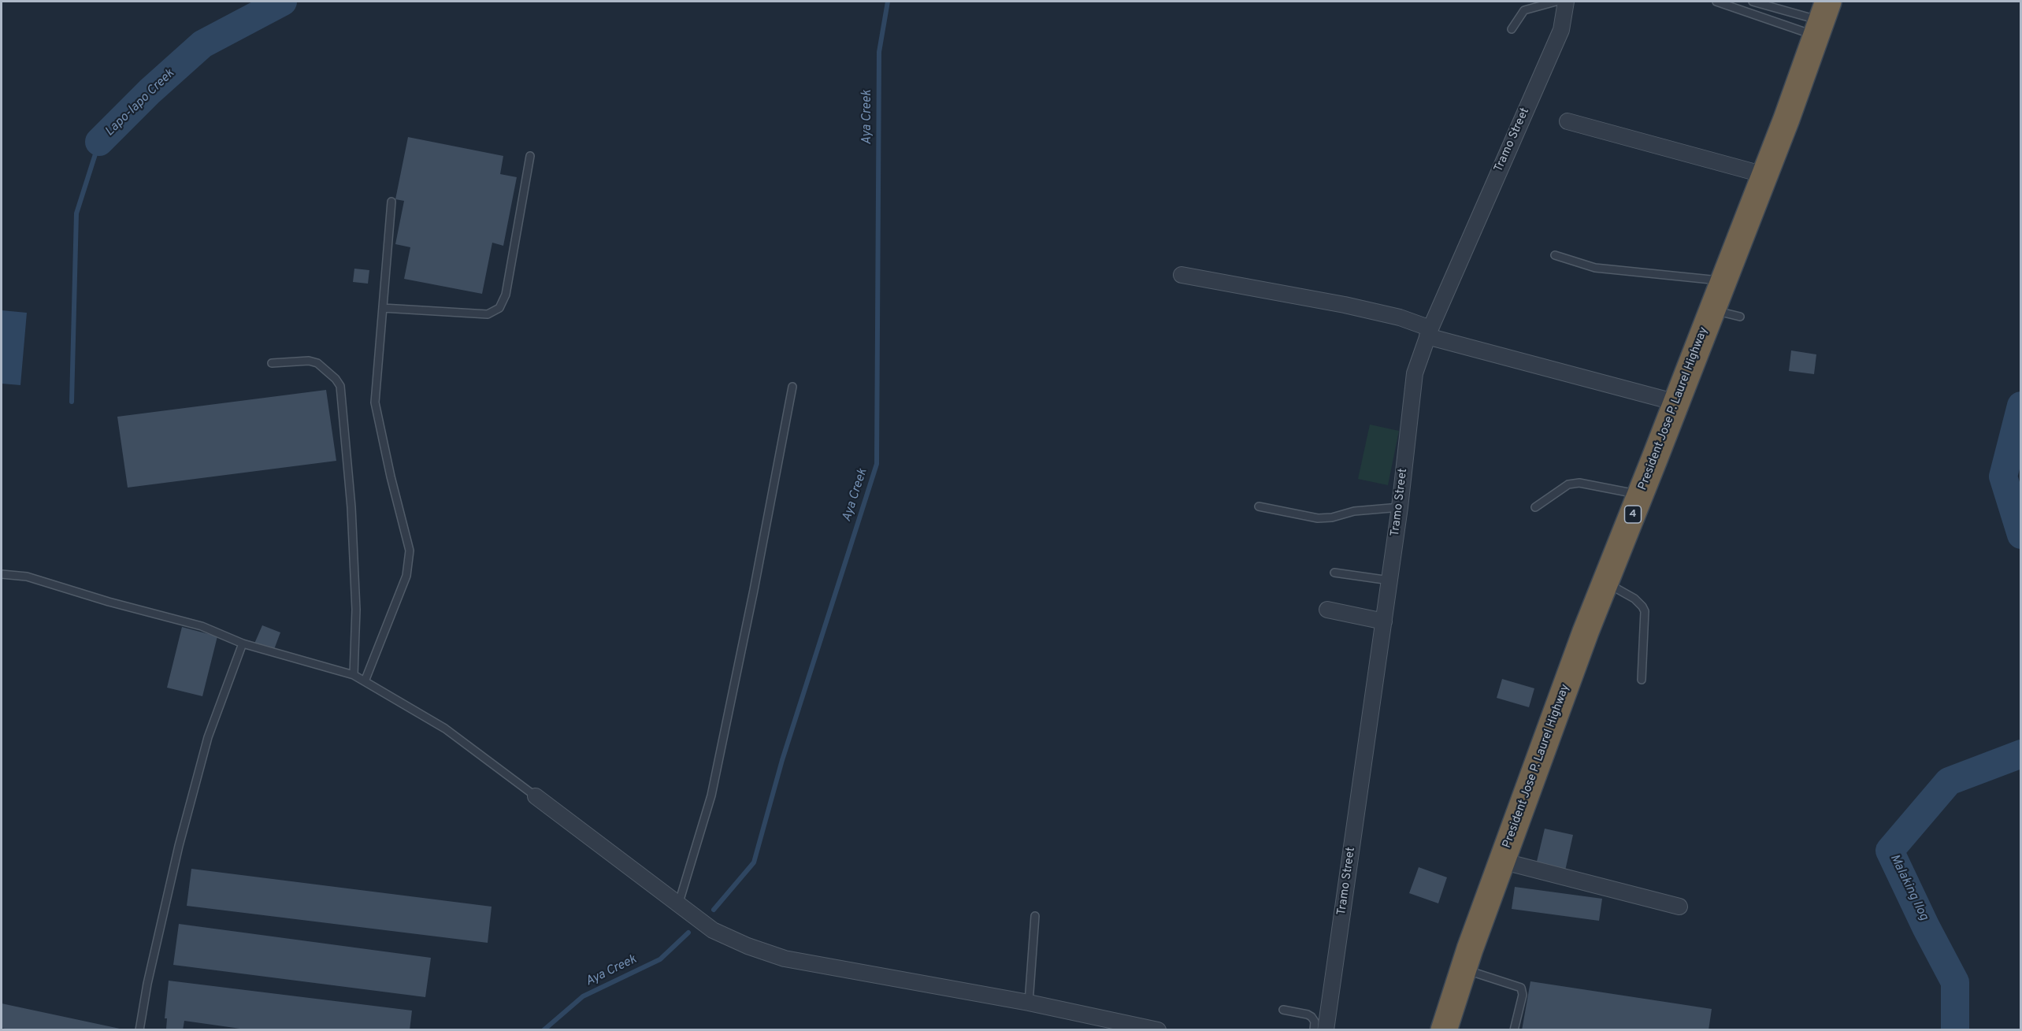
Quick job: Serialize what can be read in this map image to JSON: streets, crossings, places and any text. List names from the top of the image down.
{
  "streets": {
    "highway": ["President Jose P. Laurel Highway", "4"],
    "street": ["Tramo Street"]
  },
  "water": ["Lapo-lapo Creek", "Aya Creek", "Malaking Ilog"]
}
